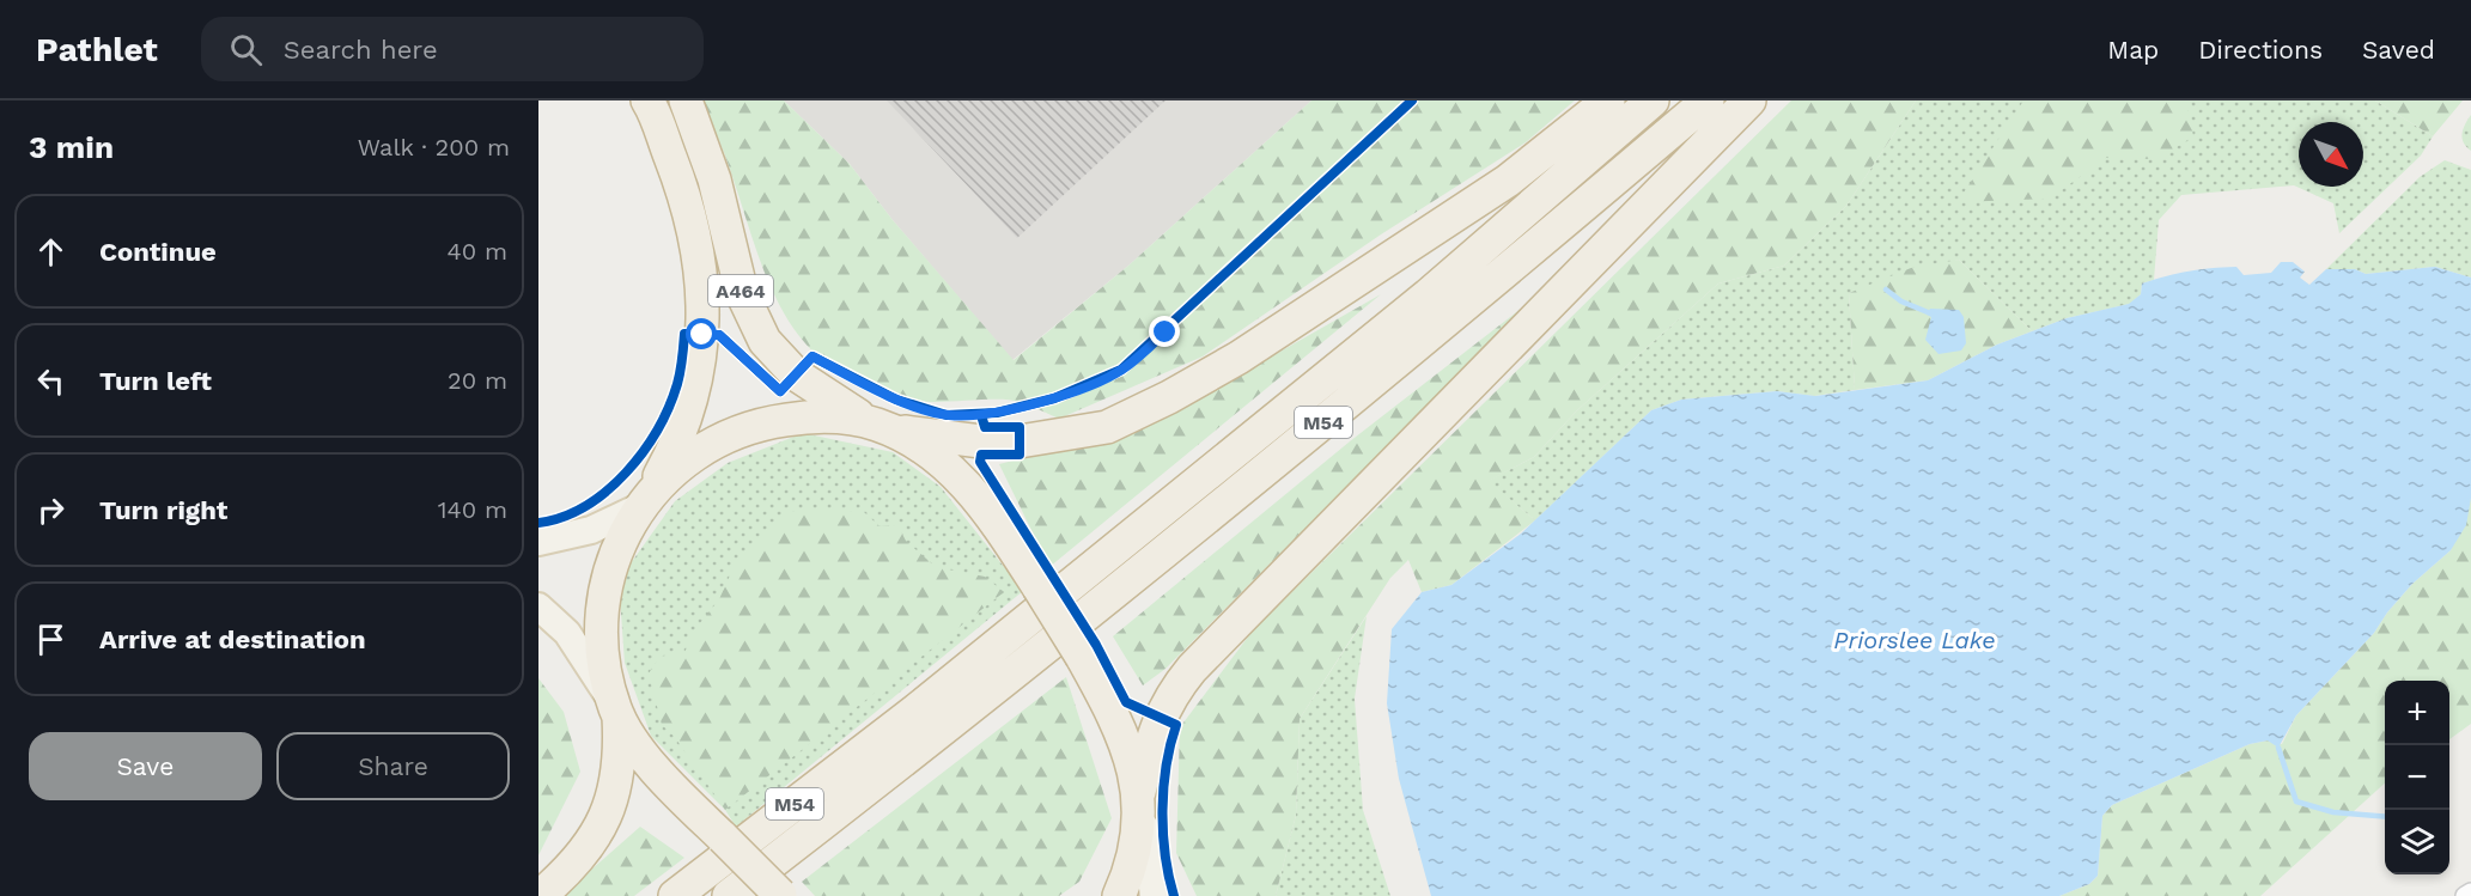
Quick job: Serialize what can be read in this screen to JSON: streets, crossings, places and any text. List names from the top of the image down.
{
  "streets": {
    "highway": ["A464", "M54"]
  },
  "water": ["Priorslee Lake"],
  "north": "bottom right",
  "page": {
    "header": "Pathlet",
    "search": "Search here",
    "nav": ["Map", "Directions", "Saved"],
    "heading": ["3 min", "Walk · 200 m"],
    "list": [
      ["Continue", "40 m"],
      ["Turn left", "20 m"],
      ["Turn right", "140 m"],
      "Arrive at destination"
    ],
    "map_buttons": ["+", "−"],
    "buttons": ["Save", "Share"]
  }
}
